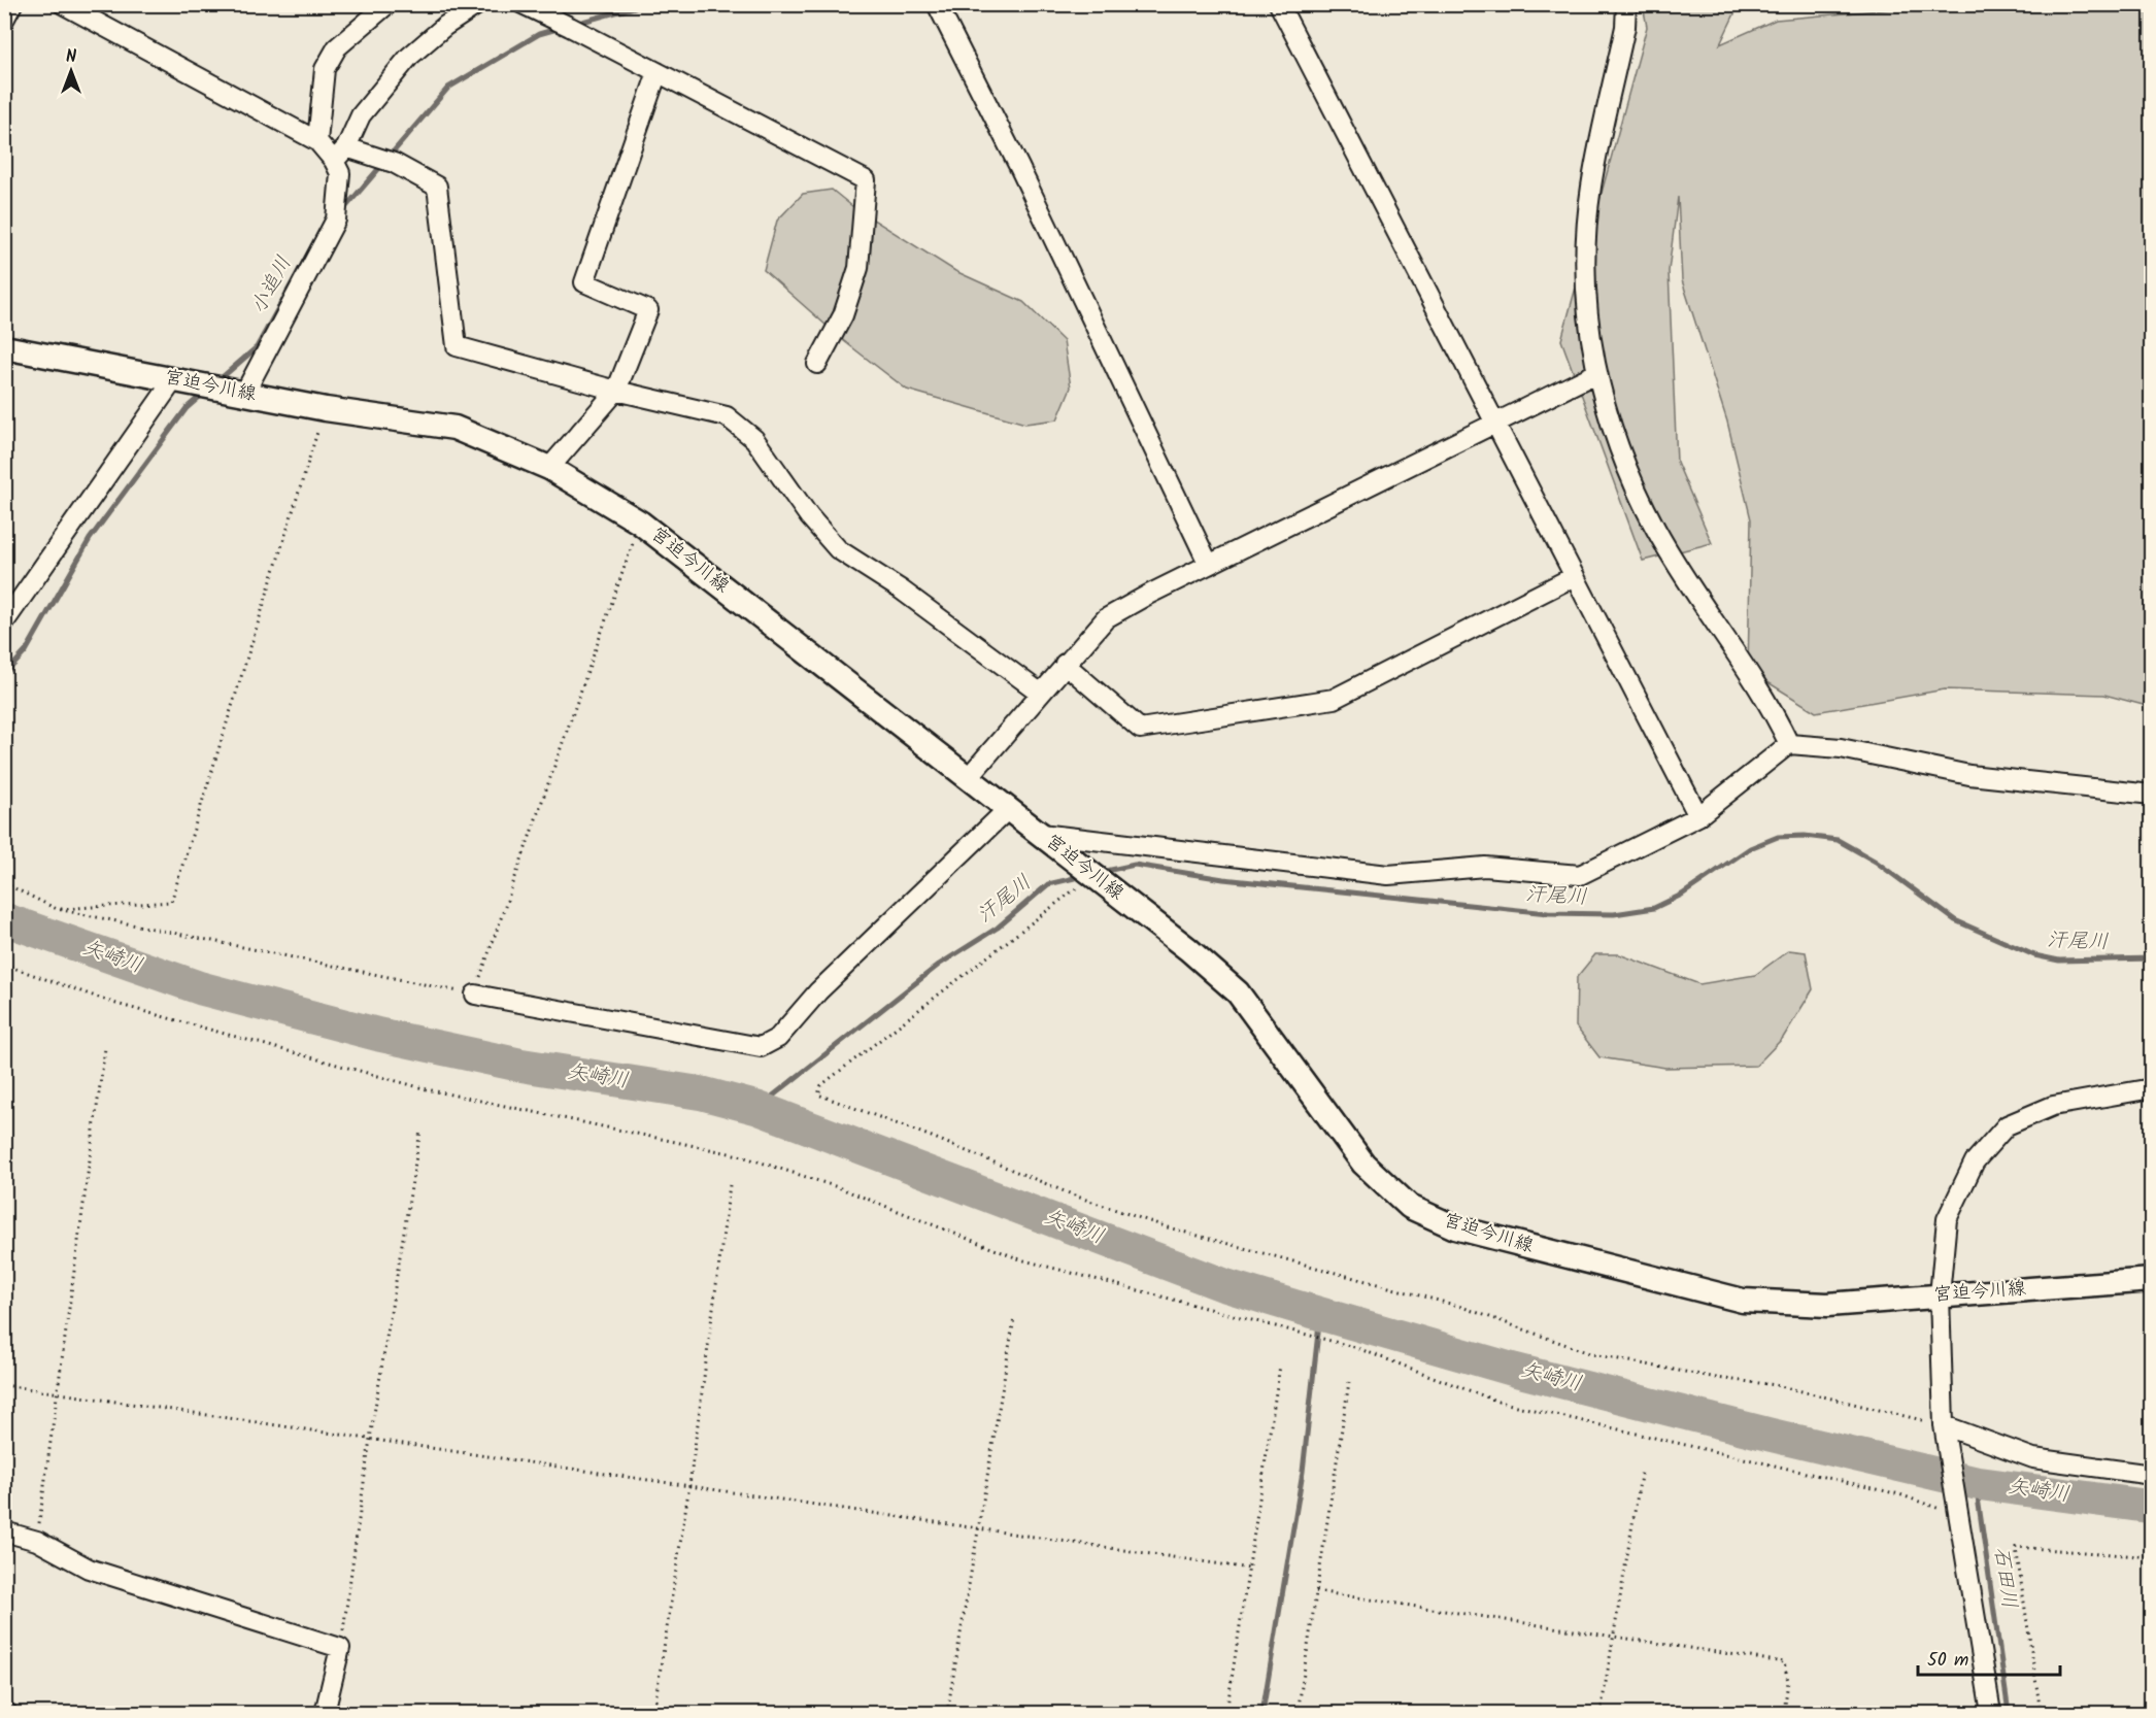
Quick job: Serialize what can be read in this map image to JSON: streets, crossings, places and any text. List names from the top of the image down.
{
  "streets": {
    "main road": ["宮迫今川線"]
  },
  "water": [
    "小追川",
    "汗尾川",
    "矢崎川",
    "石田川"
  ],
  "scale_bar": "50 m",
  "north": "top"
}
